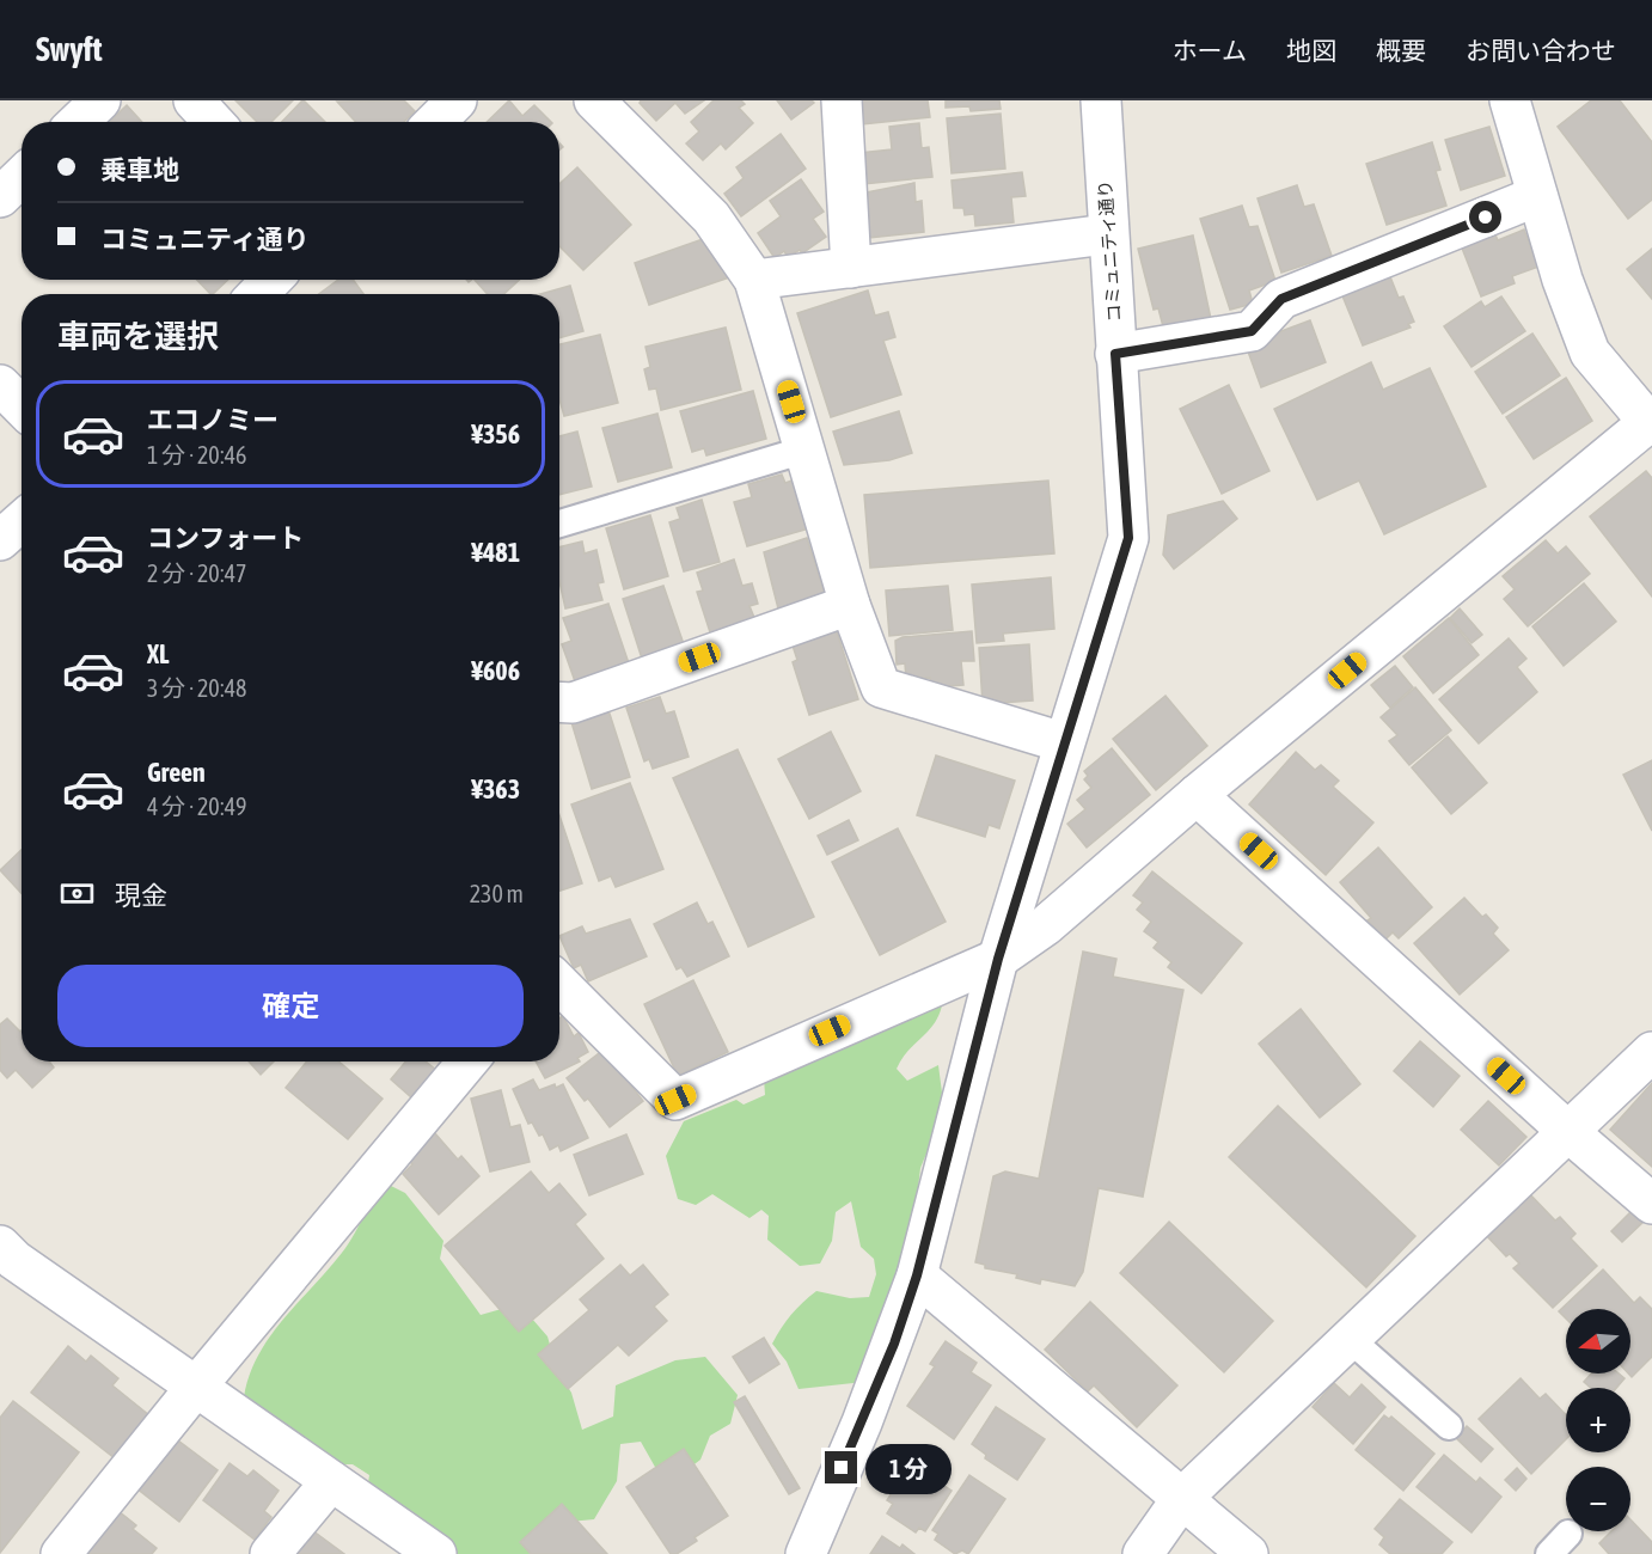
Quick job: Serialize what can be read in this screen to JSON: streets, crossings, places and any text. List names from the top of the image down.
{
  "streets": {
    "street": ["コミュニティ通り"]
  },
  "north": "left",
  "page": {
    "header": "Swyft",
    "nav": [
      "ホーム",
      "地図",
      "概要",
      "お問い合わせ"
    ],
    "banner": ["乗車地", "コミュニティ通り"],
    "heading": "車両を選択",
    "list": [
      {
        "name": "エコノミー",
        "note": "1 分 · 20:46",
        "value": "¥356"
      },
      {
        "name": "コンフォート",
        "note": "2 分 · 20:47",
        "value": "¥481"
      },
      {
        "name": "XL",
        "note": "3 分 · 20:48",
        "value": "¥606"
      },
      {
        "name": "Green",
        "note": "4 分 · 20:49",
        "value": "¥363"
      }
    ],
    "pay": ["現金", "230 m"],
    "buttons": "確定",
    "map_buttons": ["+", "−"],
    "bubble": "1 分"
  }
}
